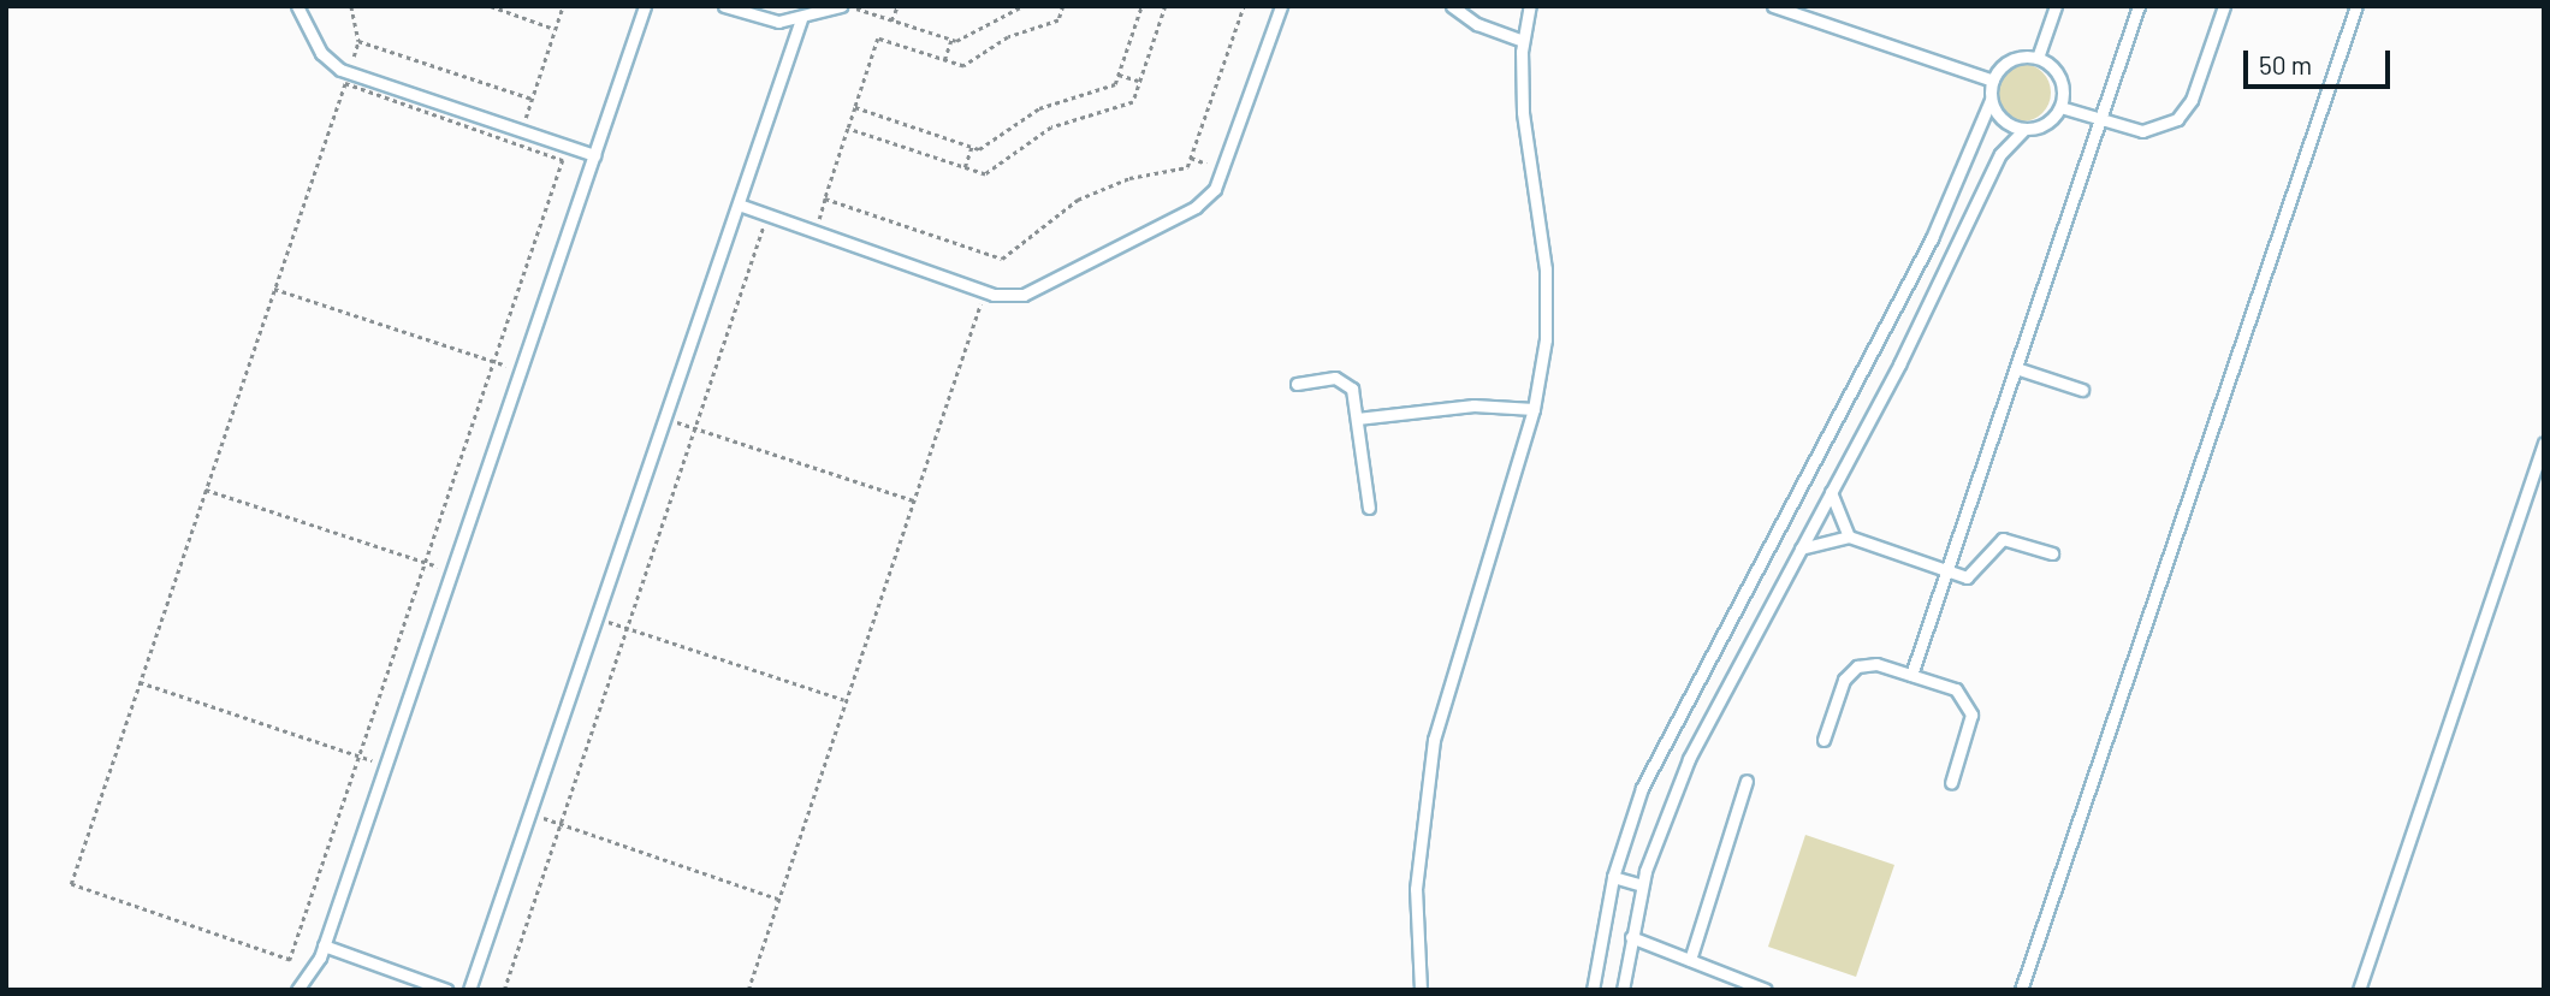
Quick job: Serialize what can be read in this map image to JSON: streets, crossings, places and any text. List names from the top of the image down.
{
  "scale_bar": "50 m"
}
